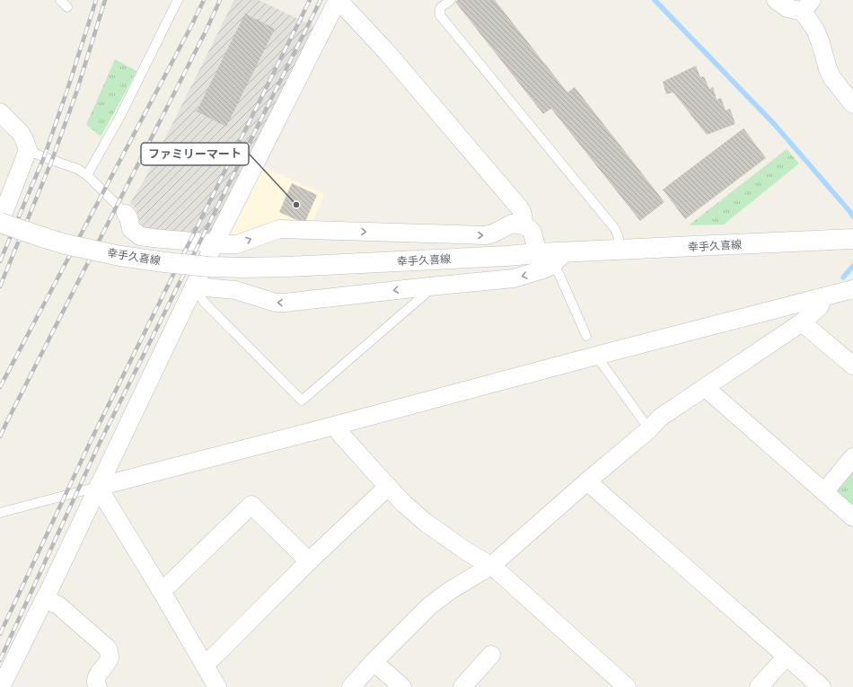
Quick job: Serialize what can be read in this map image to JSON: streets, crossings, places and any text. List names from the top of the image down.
{
  "streets": {
    "main road": ["幸手久喜線"]
  },
  "places": ["ファミリーマート"]
}
